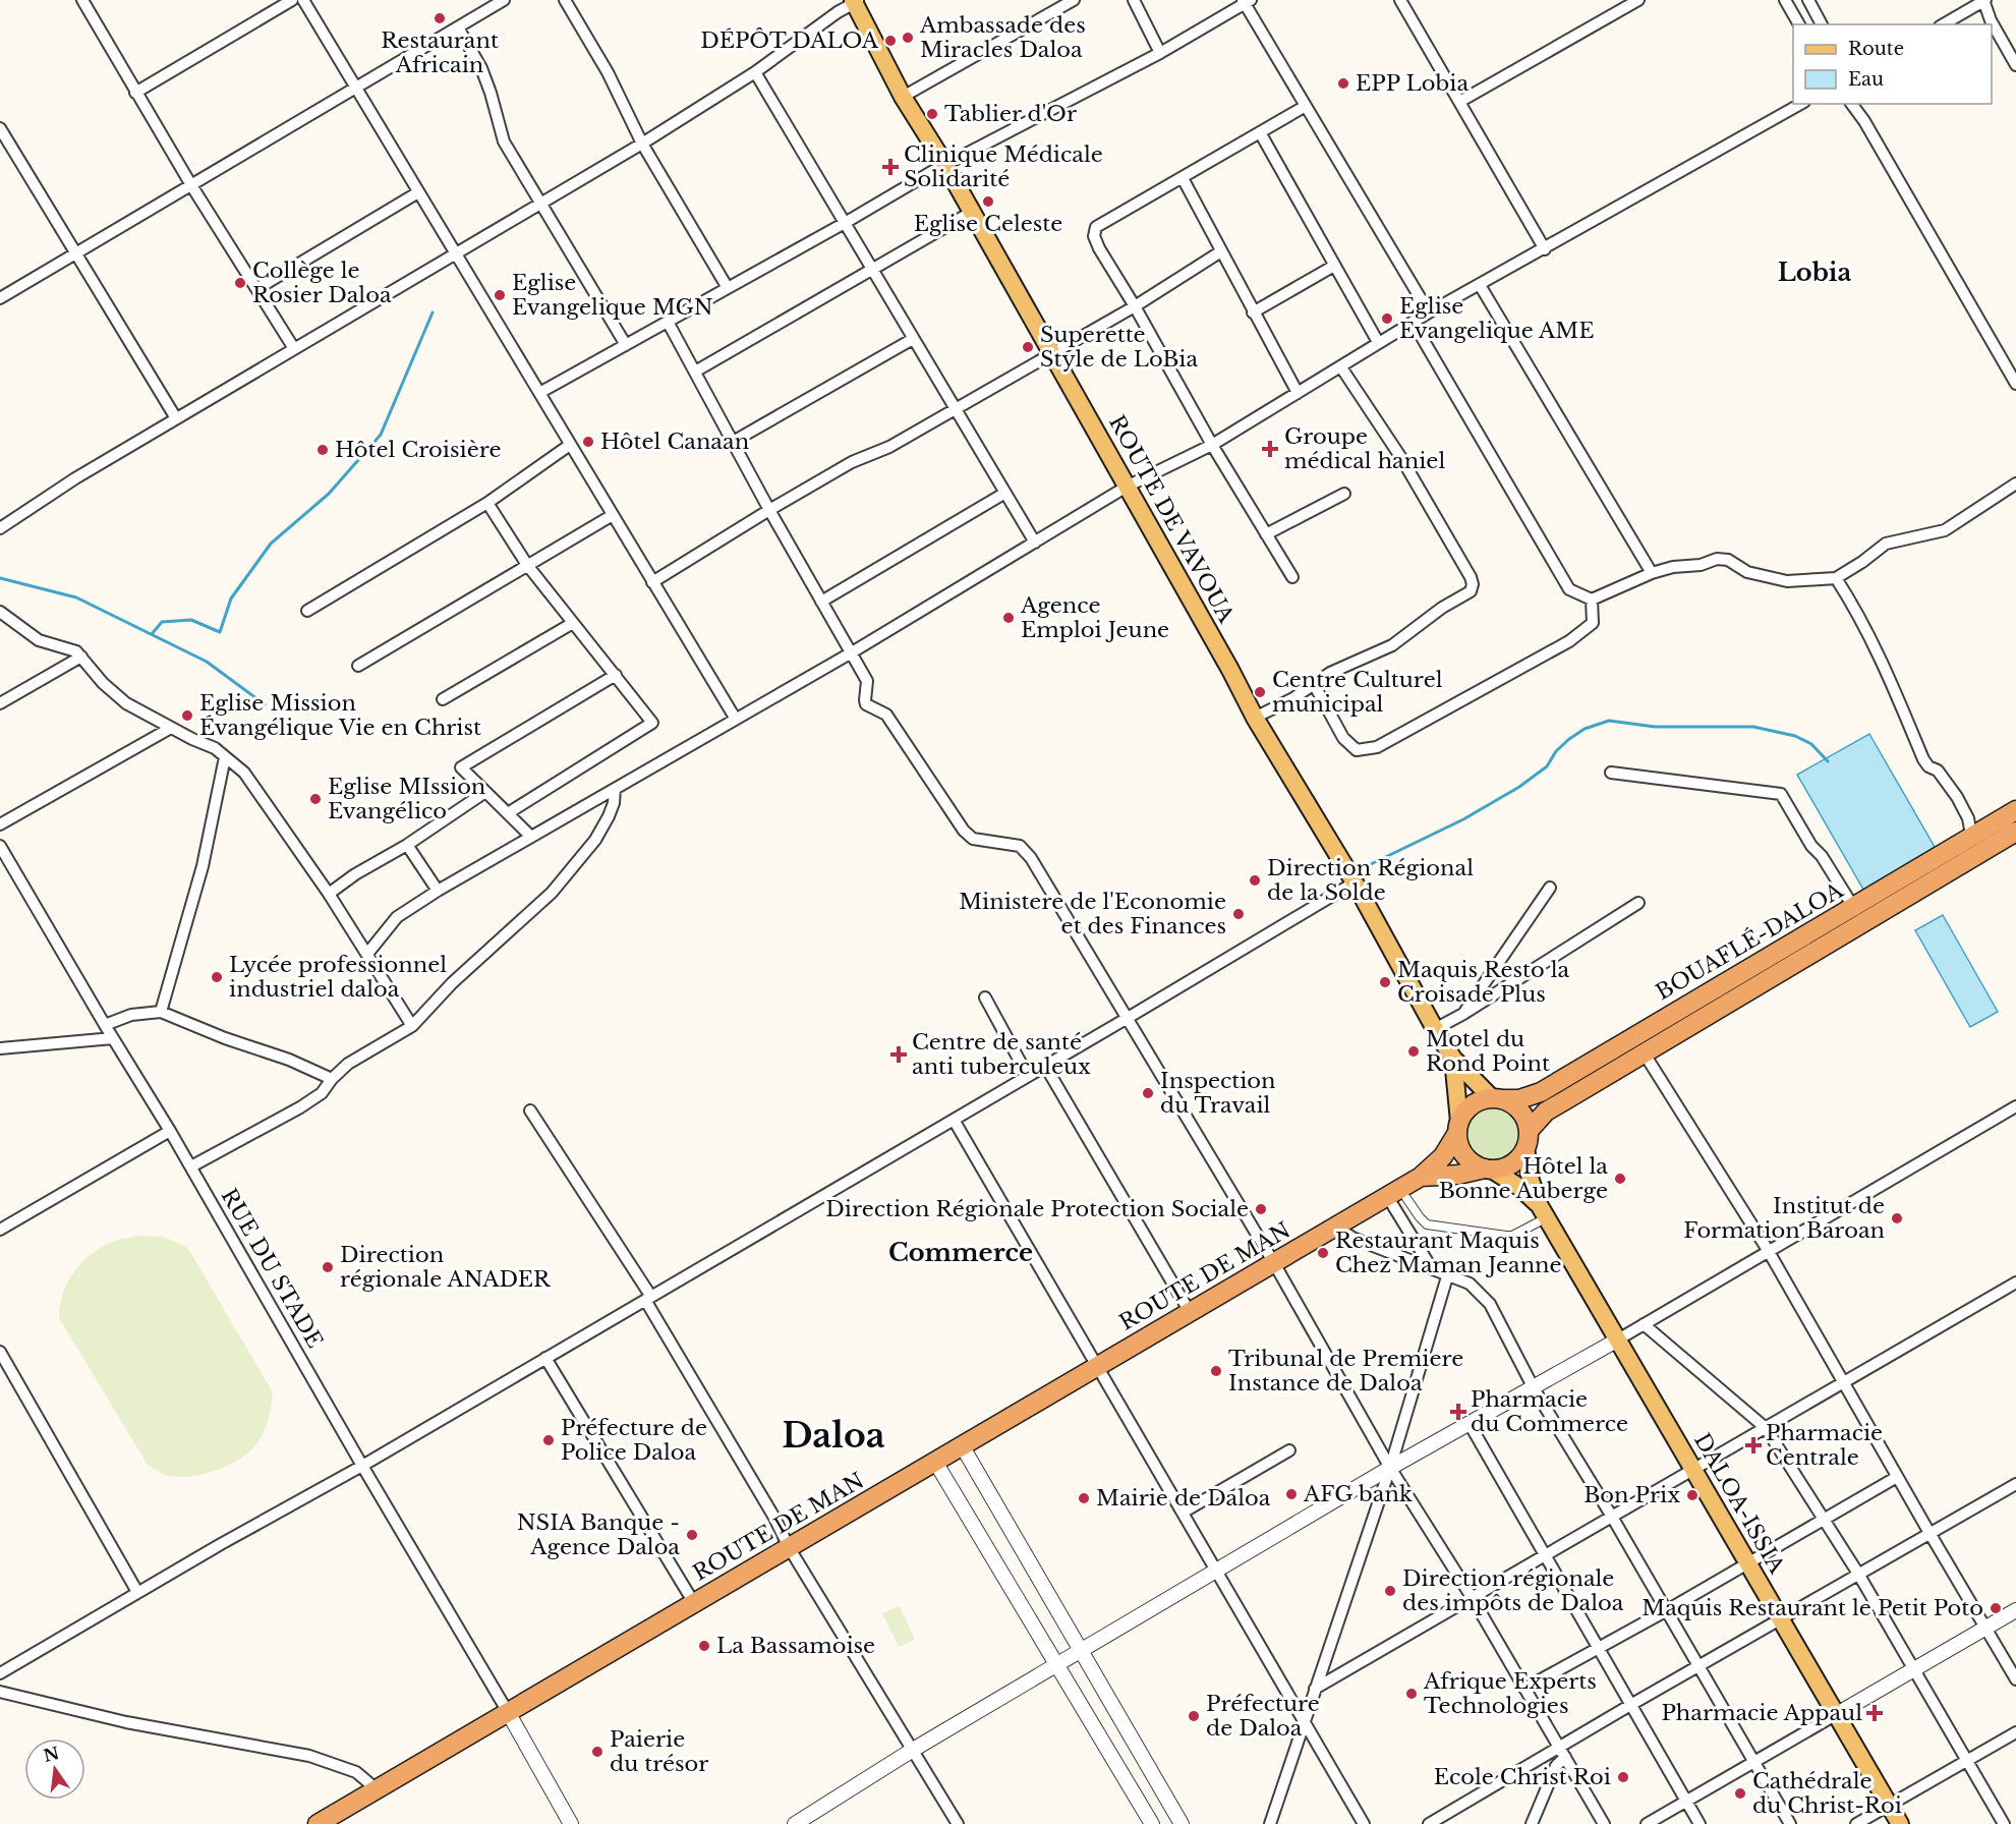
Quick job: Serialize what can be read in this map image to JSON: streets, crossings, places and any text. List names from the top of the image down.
{
  "streets": {
    "highway": ["BOUAFLÉ-DALOA", "ROUTE DE MAN"],
    "main road": ["ROUTE DE VAVOUA", "DALOA-ISSIA"],
    "street": ["RUE DU STADE"]
  },
  "crossings": [
    ["BOUAFLÉ-DALOA", "ROUTE DE MAN"],
    ["RUE DU STADE", "ROUTE DE MAN"]
  ],
  "districts": ["Lobia", "Commerce", "Daloa"],
  "places": {
    "other": [
      "Restaurant Africain",
      "Ambassade des Miracles Daloa",
      "DÉPÔT DALOA",
      "EPP Lobia",
      "Tablier d'Or",
      "Eglise Celeste",
      "Collège le Rosier Daloa",
      "Eglise Evangelique MGN",
      "Eglise Evangelique AME",
      "Superette Style de LoBia",
      "Hôtel Canaan",
      "Hôtel Croisière",
      "Agence Emploi Jeune",
      "Centre Culturel municipal",
      "Eglise Mission Évangélique Vie en Christ",
      "Eglise MIssion Evangélico",
      "Direction Régional de la Solde",
      "Ministere de l'Economie et des Finances",
      "Lycée professionnel industriel daloa",
      "Maquis Resto la Croisade Plus",
      "Motel du Rond Point",
      "Inspection du Travail",
      "Hôtel la Bonne Auberge",
      "Direction Régionale Protection Sociale",
      "Institut de Formation Baroan",
      "Restaurant Maquis Chez Maman Jeanne",
      "Direction régionale ANADER",
      "Tribunal de Premiere Instance de Daloa",
      "Préfecture de Police Daloa",
      "AFG bank",
      "Bon Prix",
      "Mairie de Daloa",
      "NSIA Banque - Agence Daloa",
      "Direction régionale des impôts de Daloa",
      "Maquis Restaurant le Petit Poto",
      "La Bassamoise",
      "Afrique Experts Technologies",
      "Préfecture de Daloa",
      "Paierie du trésor",
      "Ecole Christ Roi",
      "Cathédrale du Christ-Roi"
    ],
    "health": [
      "Clinique Médicale Solidarité",
      "Groupe médical haniel",
      "Centre de santé anti tuberculeux",
      "Pharmacie du Commerce",
      "Pharmacie Centrale",
      "Pharmacie Appaul"
    ]
  },
  "legend": ["Route", "Eau"],
  "north": "top"
}
